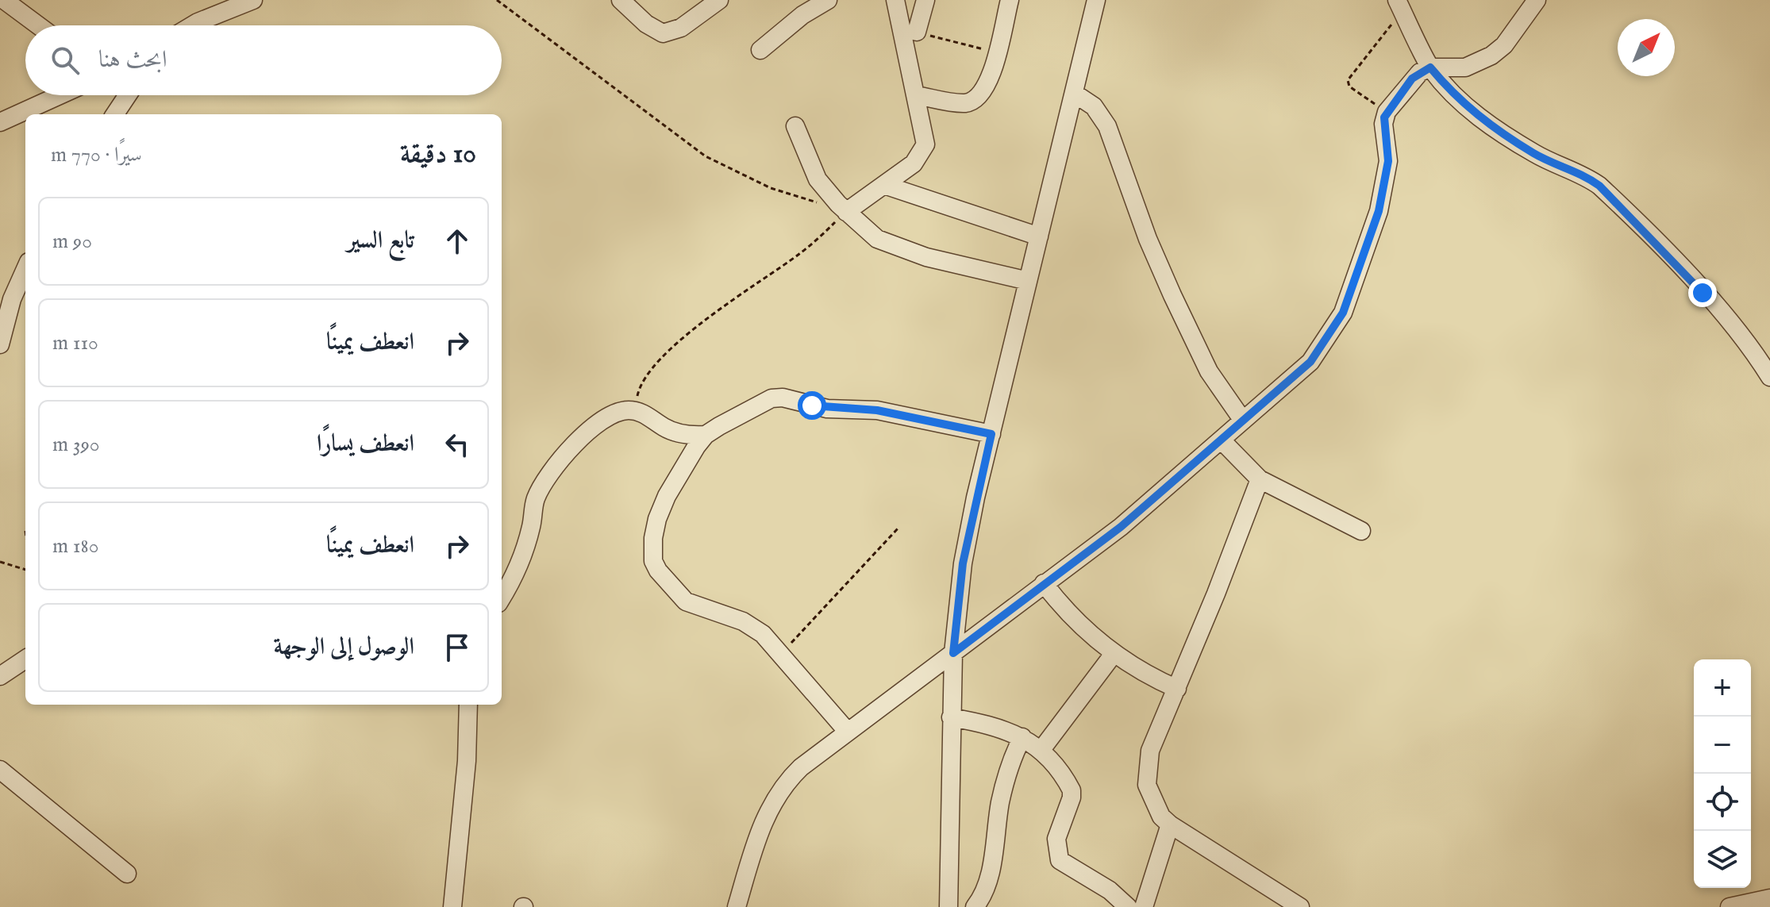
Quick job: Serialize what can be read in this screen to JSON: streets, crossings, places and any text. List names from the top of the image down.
{
  "north": "top right",
  "page": {
    "search": "ابحث هنا",
    "heading": ["10 دقيقة", "سيرًا · 770 m"],
    "list": [
      ["تابع السير", "90 m"],
      ["انعطف يمينًا", "110 m"],
      ["انعطف يسارًا", "390 m"],
      ["انعطف يمينًا", "180 m"],
      "الوصول إلى الوجهة"
    ],
    "map_buttons": ["+", "−"]
  }
}
